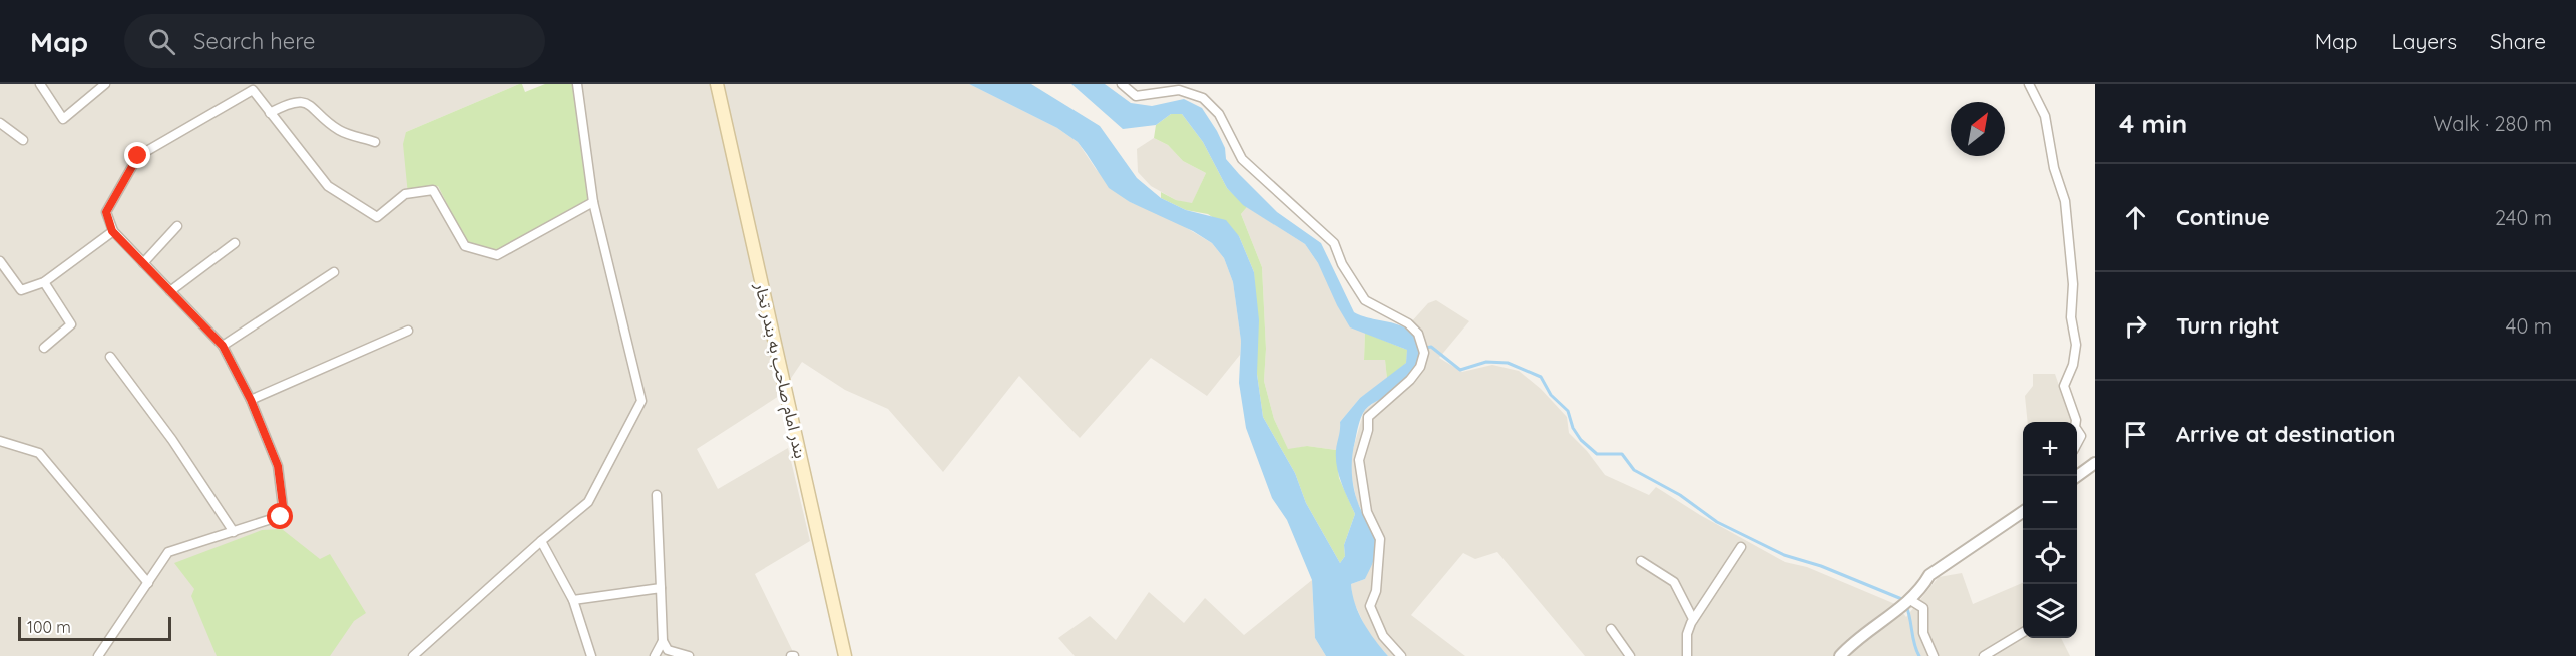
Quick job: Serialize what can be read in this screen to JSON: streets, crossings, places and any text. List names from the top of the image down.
{
  "streets": {
    "main road": ["بندر امام صاحب به بندر تخار"]
  },
  "scale_bar": "100 m",
  "north": "top right",
  "page": {
    "header": "Map",
    "search": "Search here",
    "nav": ["Map", "Layers", "Share"],
    "heading": ["4 min", "Walk · 280 m"],
    "list": [
      ["Continue", "240 m"],
      ["Turn right", "40 m"],
      "Arrive at destination"
    ],
    "map_buttons": ["+", "−"],
    "scale": "100 m"
  }
}
